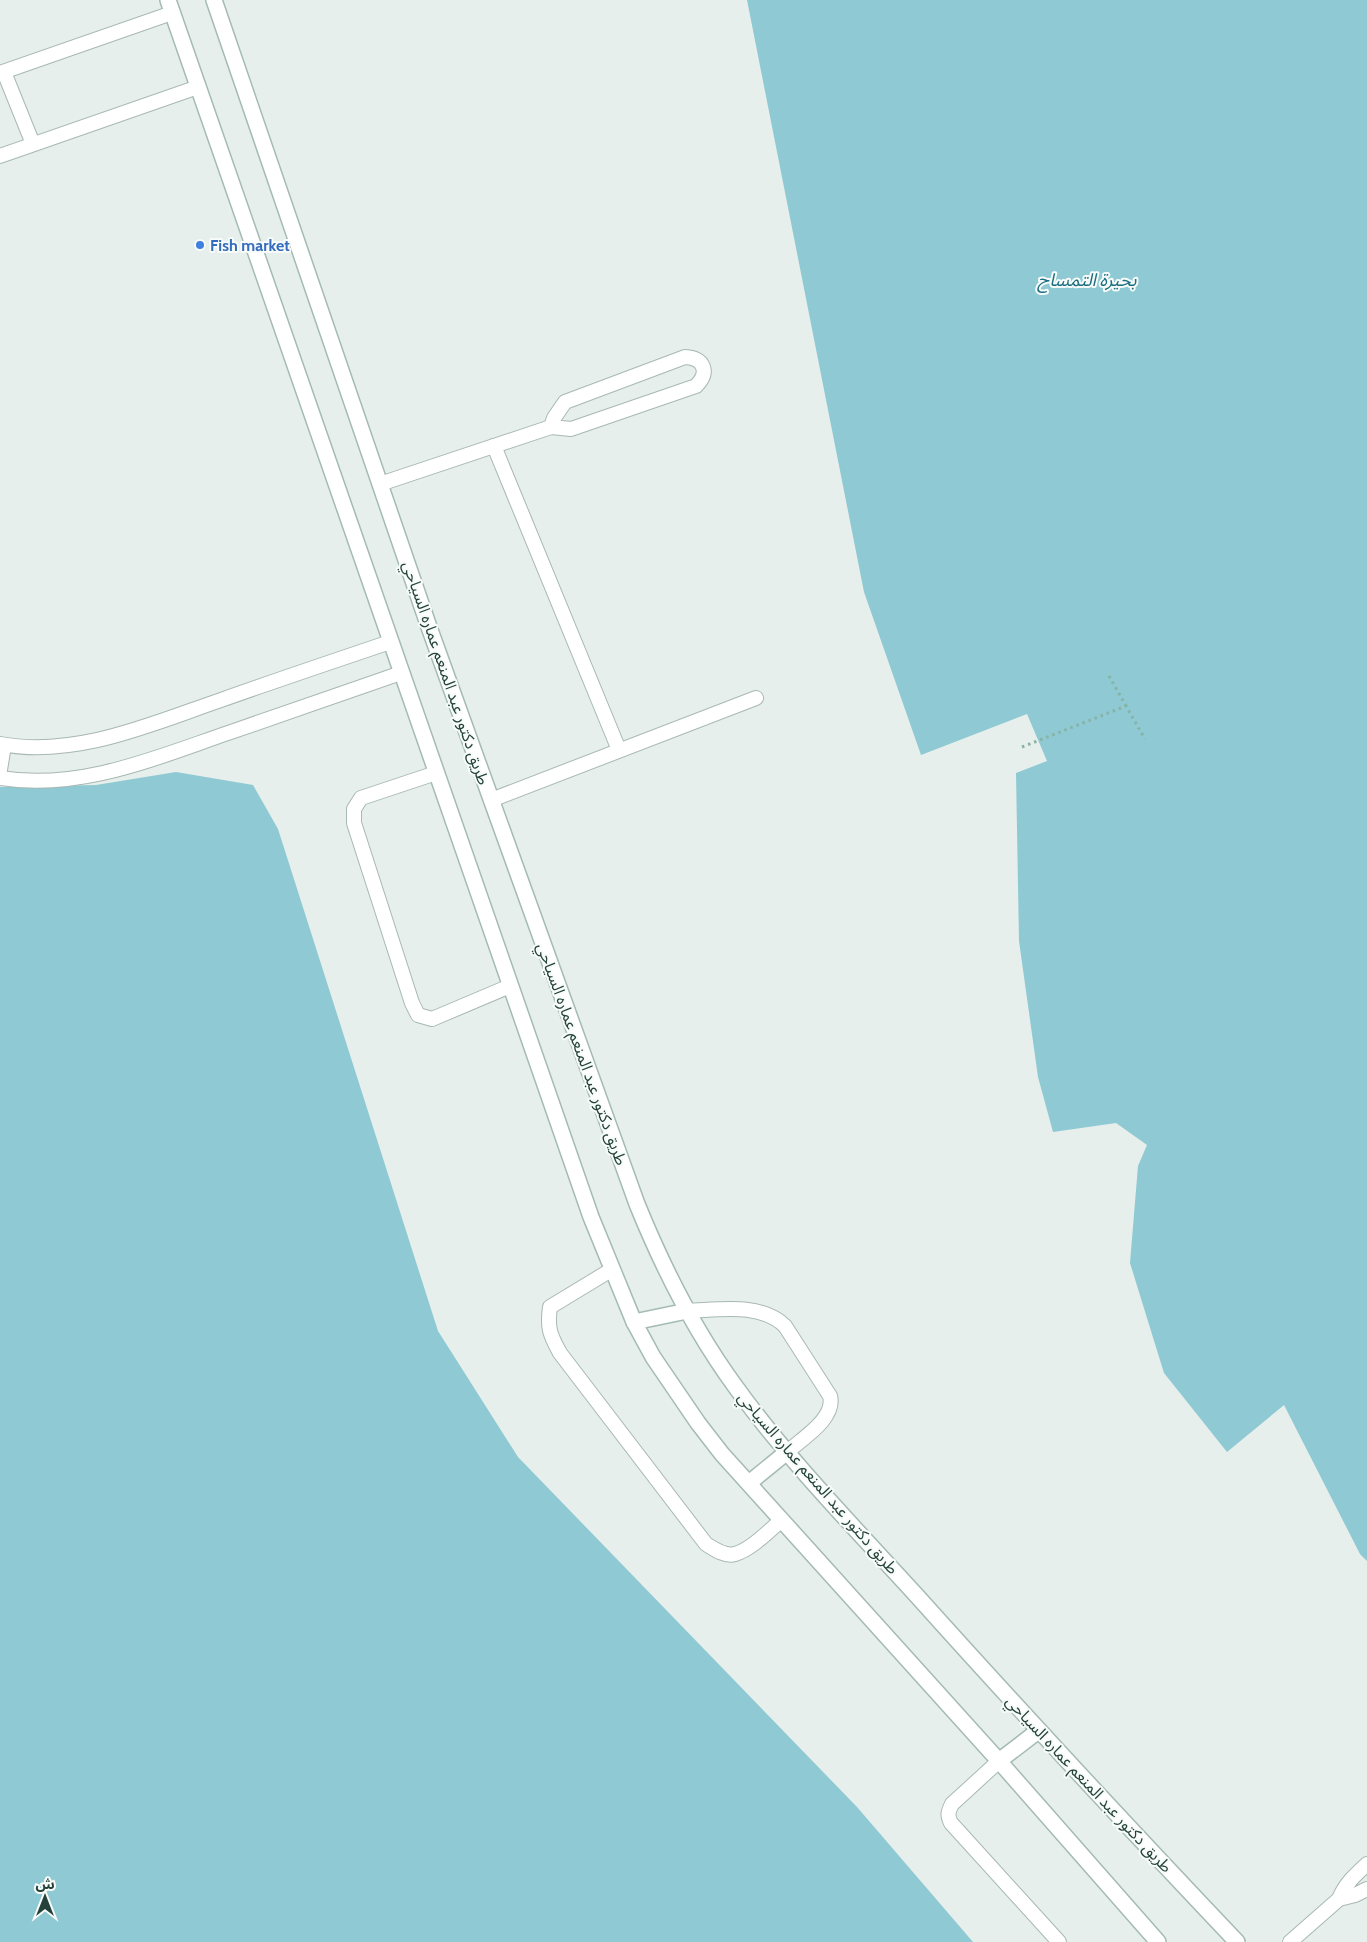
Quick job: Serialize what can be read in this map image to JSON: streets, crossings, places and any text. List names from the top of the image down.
{
  "streets": {
    "main road": ["طريق دكتور عبد المنعم عماره السياحي"]
  },
  "water": ["بحيرة التمساح"],
  "places": ["Fish market"],
  "north": "top"
}
